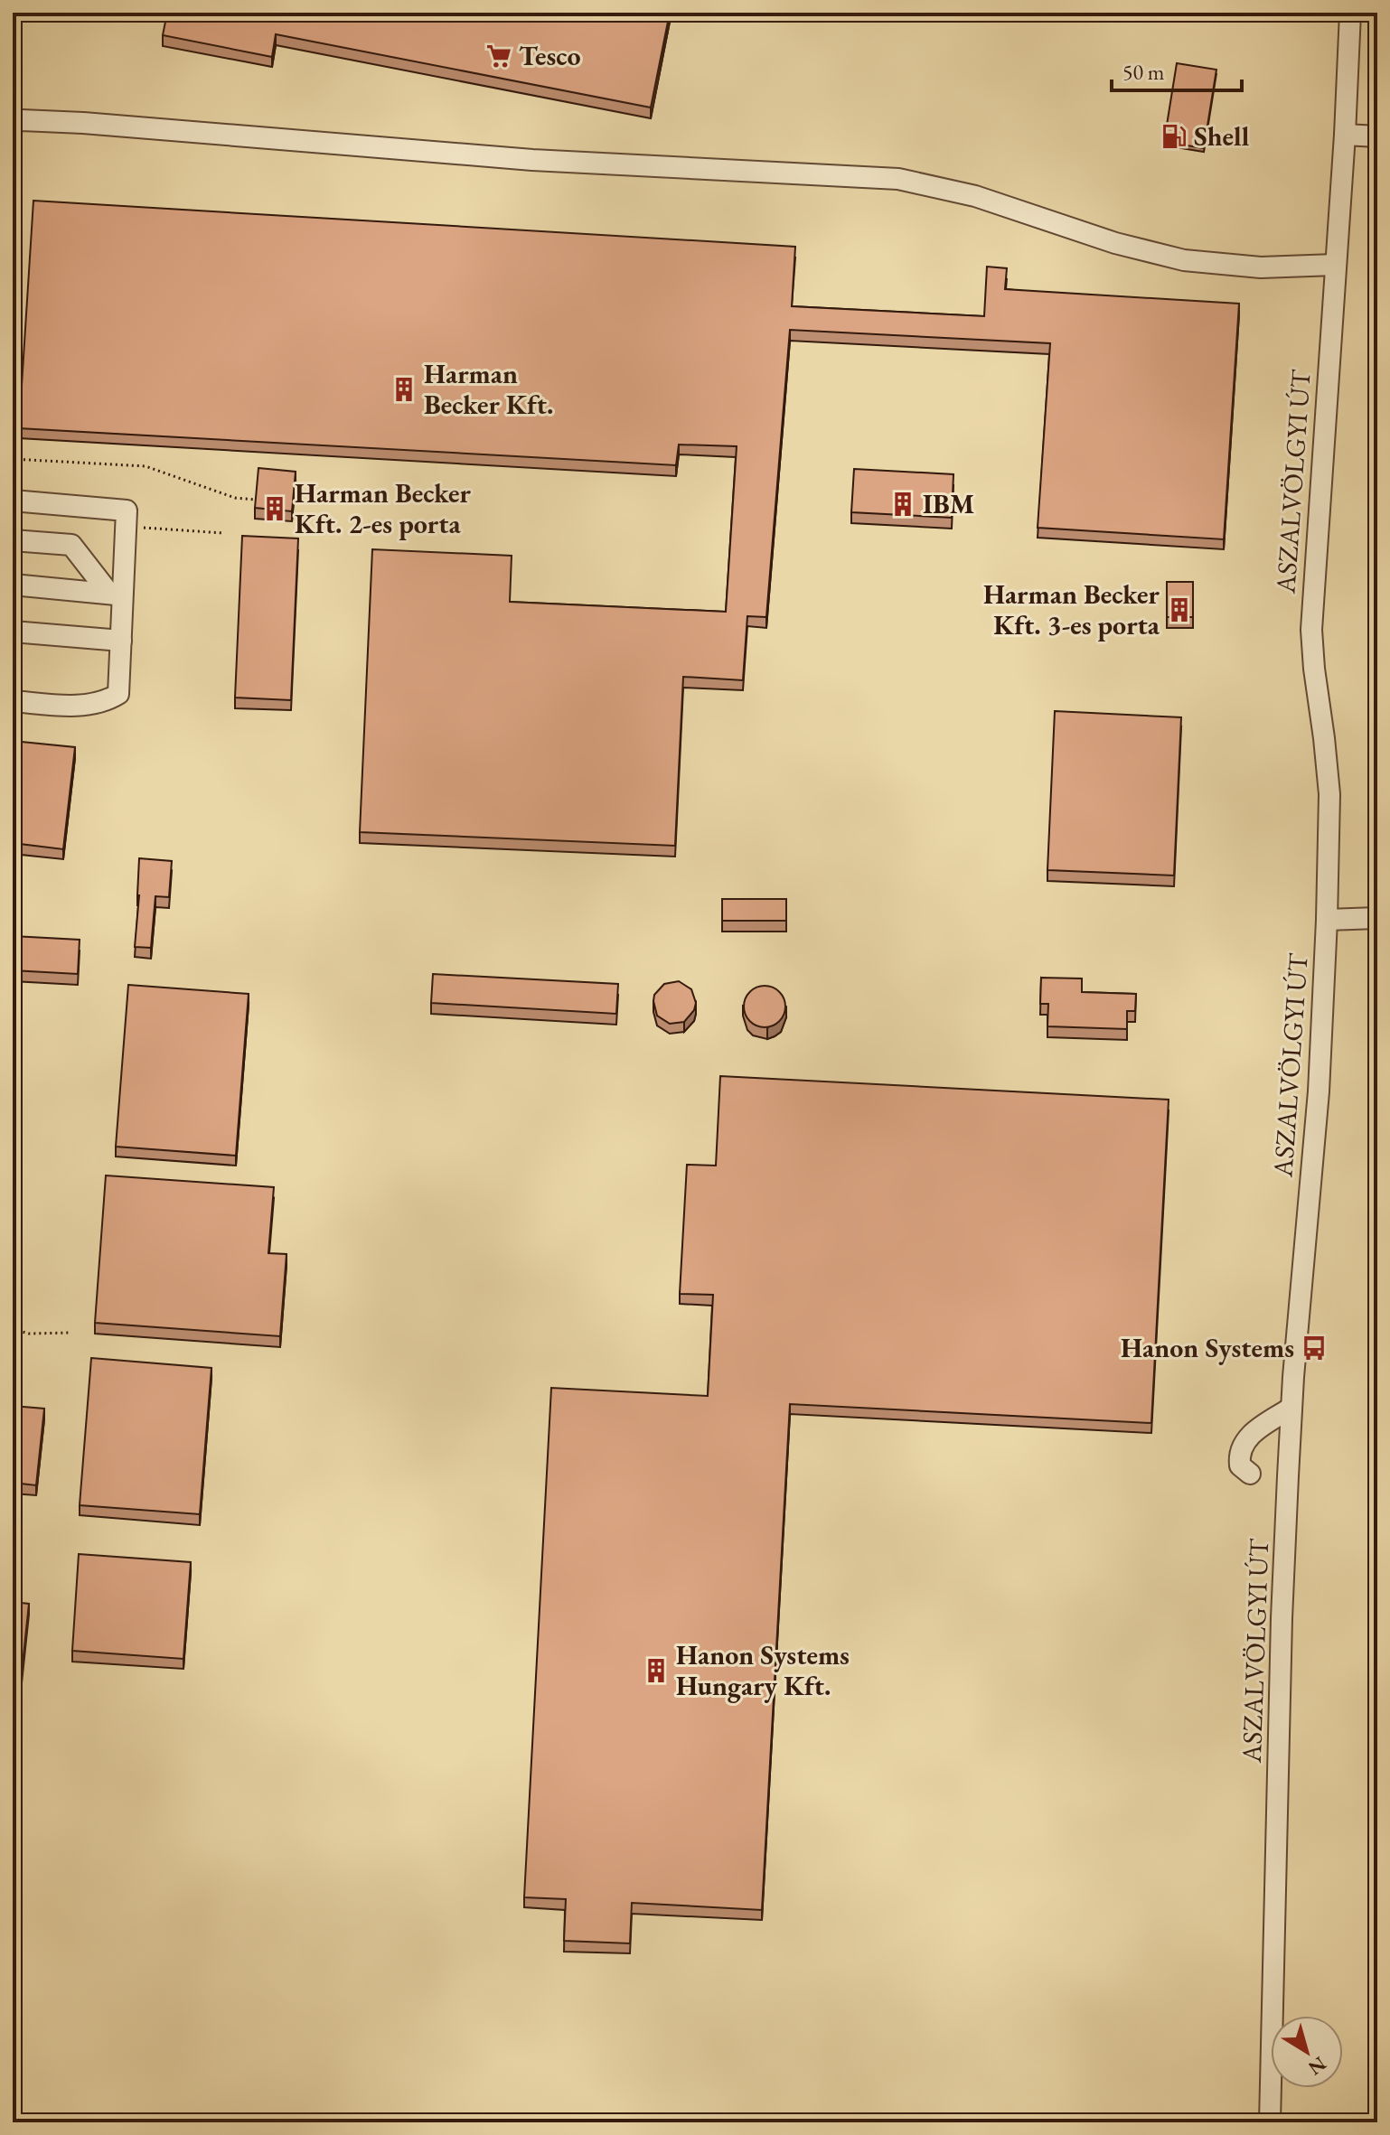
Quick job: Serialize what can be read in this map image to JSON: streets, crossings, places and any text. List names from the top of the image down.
{
  "streets": {
    "street": ["ASZALVÖLGYI ÚT"]
  },
  "places": {
    "supermarket": ["Tesco"],
    "fuel station": ["Shell"],
    "building": [
      "Harman Becker Kft.",
      "IBM",
      "Harman Becker Kft. 2-es porta",
      "Harman Becker Kft. 3-es porta",
      "Hanon Systems Hungary Kft."
    ],
    "bus stop": ["Hanon Systems"]
  },
  "scale_bar": "50 m",
  "north": "bottom right"
}
